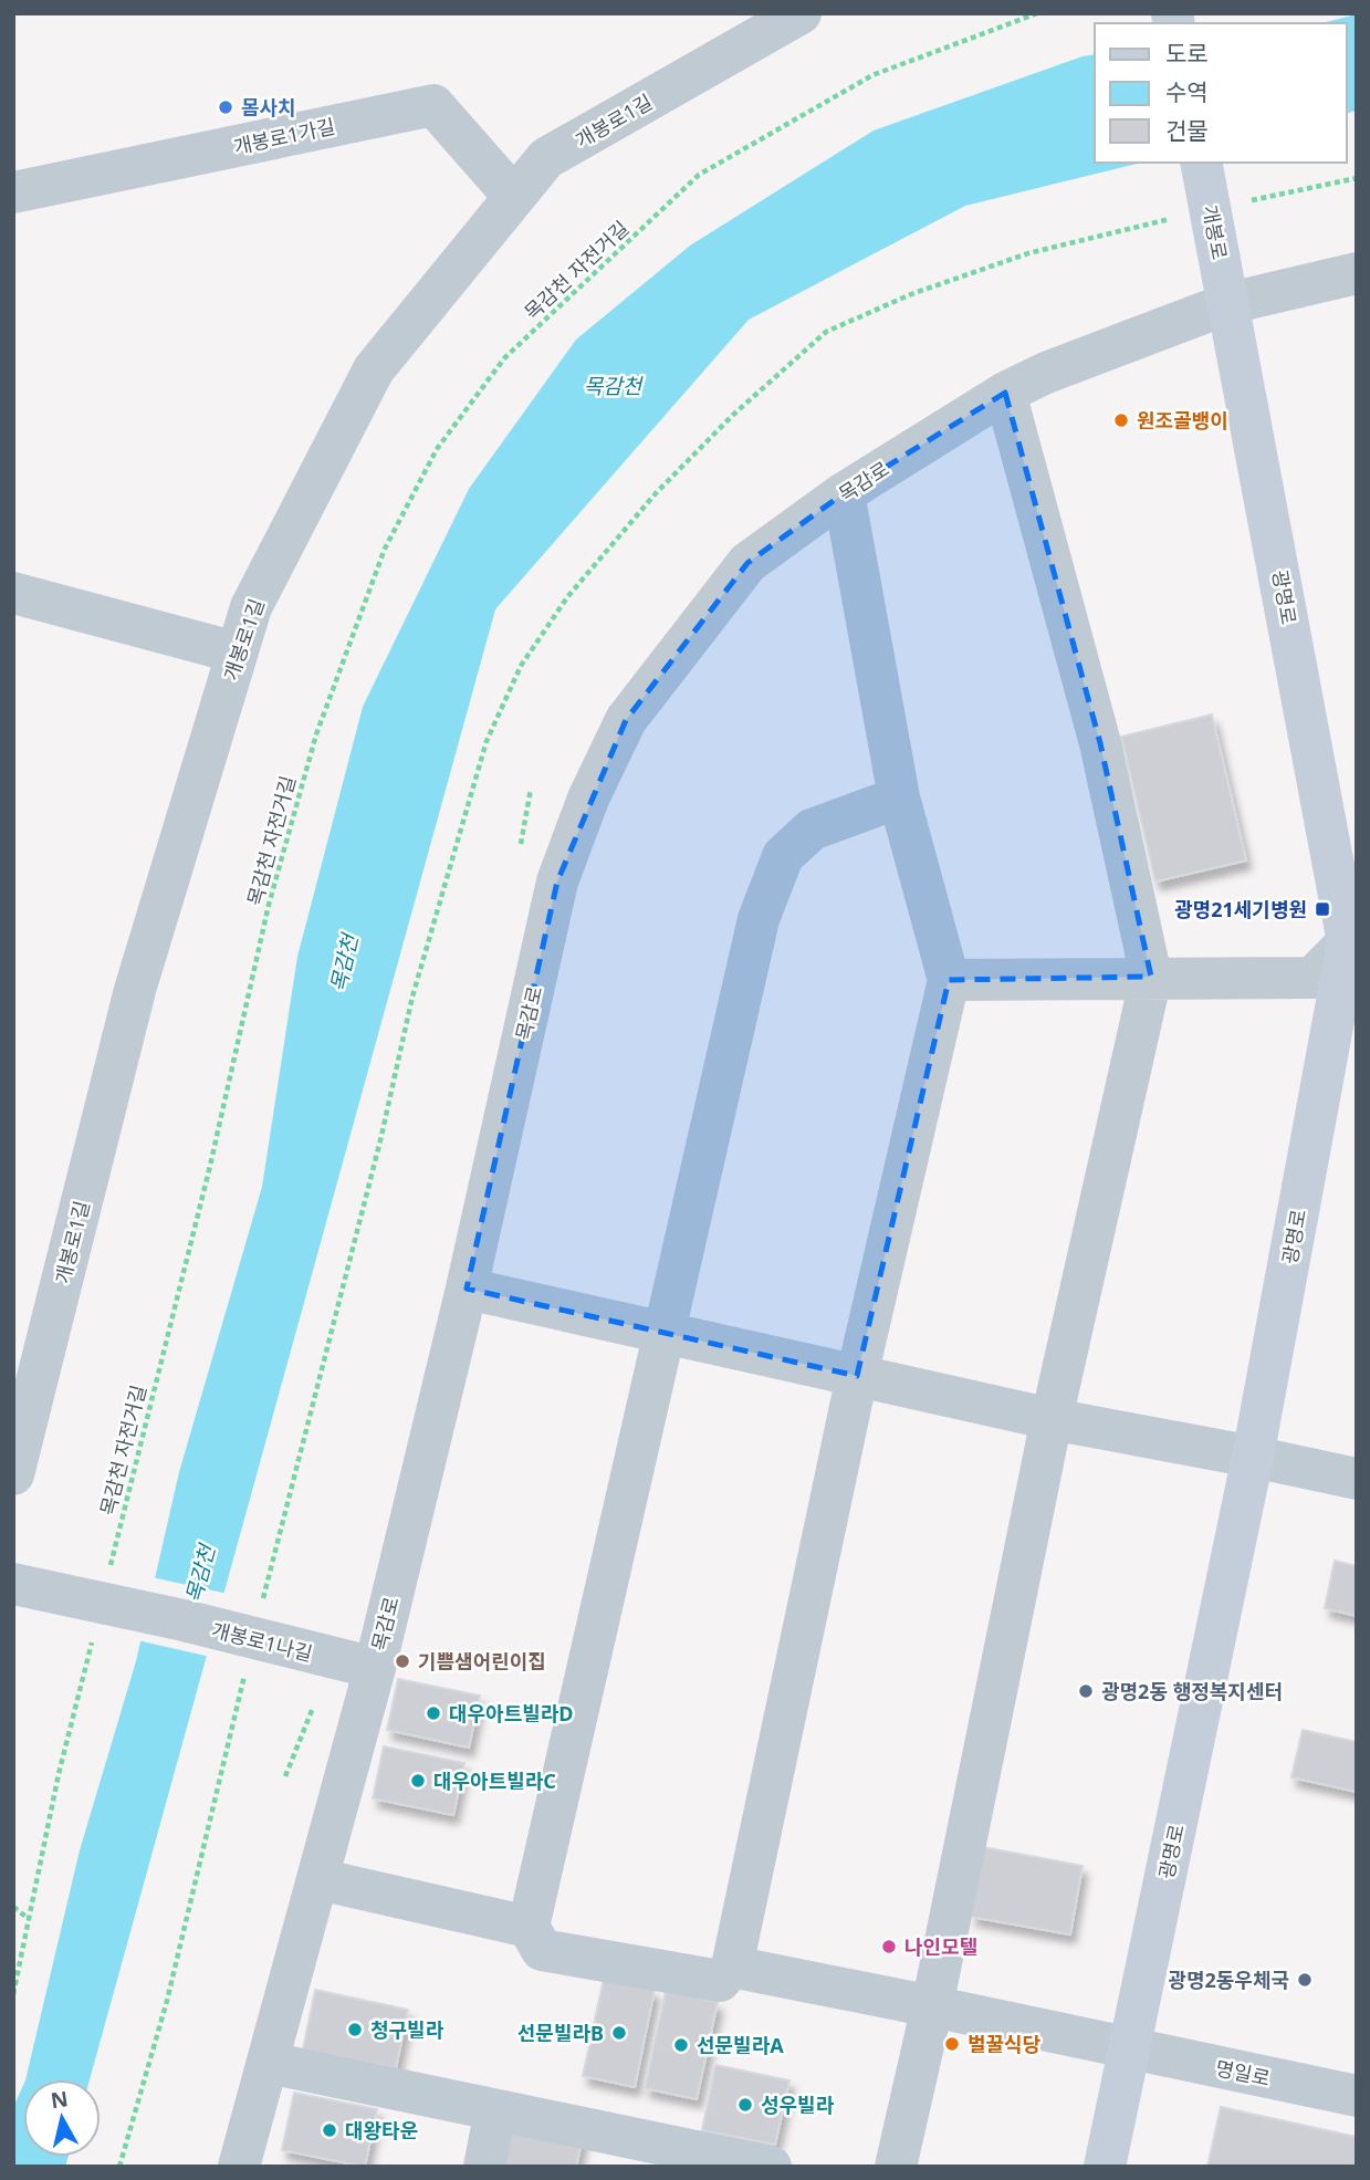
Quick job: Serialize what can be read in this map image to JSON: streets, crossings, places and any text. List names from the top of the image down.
{
  "streets": {
    "main road": ["개봉로", "광명로"],
    "street": [
      "개봉로1길",
      "개봉로1가길",
      "목감로",
      "개봉로1나길",
      "명일로"
    ],
    "path": ["목감천 자전거길"]
  },
  "crossings": [
    ["개봉로1길", "개봉로1가길"],
    ["개봉로", "목감로"],
    ["개봉로", "광명로"],
    ["목감로", "광명로"],
    ["목감로", "개봉로1나길"],
    ["광명로", "명일로"]
  ],
  "water": ["목감천"],
  "places": {
    "other": [
      "몸사치",
      "원조골뱅이",
      "기쁨샘어린이집",
      "광명2동 행정복지센터",
      "대우아트빌라D",
      "대우아트빌라C",
      "나인모텔",
      "광명2동우체국",
      "청구빌라",
      "선문빌라B",
      "벌꿀식당",
      "선문빌라A",
      "성우빌라",
      "대왕타운"
    ],
    "transit": ["광명21세기병원"]
  },
  "legend": ["도로", "수역", "건물"],
  "north": "top"
}
